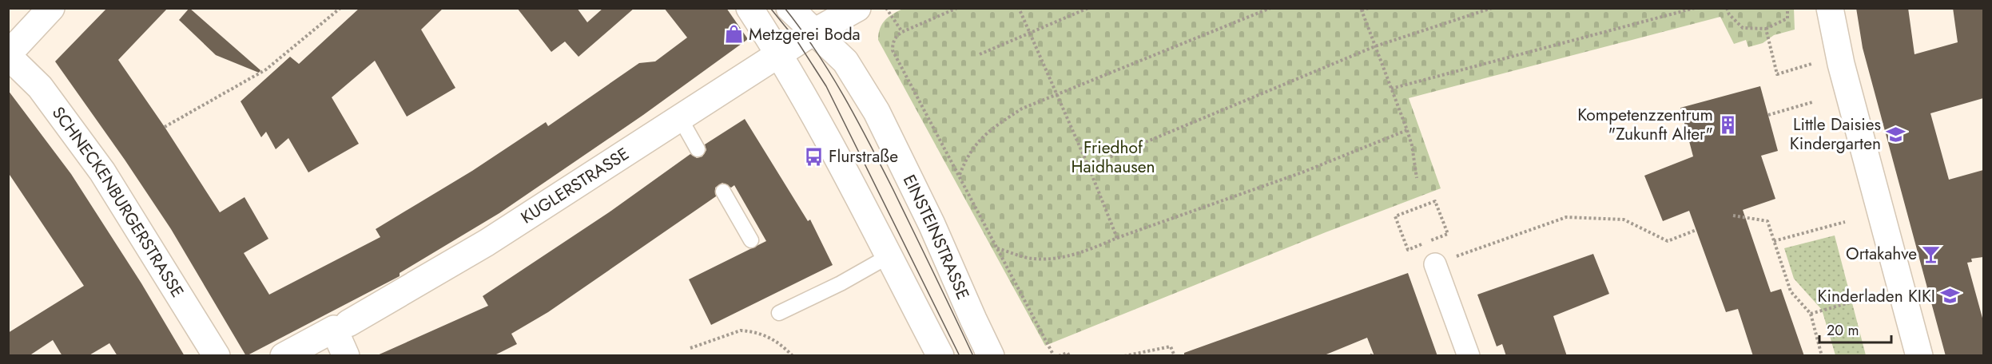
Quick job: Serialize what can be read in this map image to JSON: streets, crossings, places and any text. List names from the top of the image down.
{
  "streets": {
    "street": ["KUGLERSTRASSE", "SCHNECKENBURGERSTRASSE", "EINSTEINSTRASSE"]
  },
  "crossings": [
    ["KUGLERSTRASSE", "EINSTEINSTRASSE"]
  ],
  "parks": ["Friedhof Haidhausen"],
  "places": {
    "shop": ["Metzgerei Boda"],
    "building": ["Kompetenzzentrum \"Zukunft Alter\""],
    "school or university": ["Little Daisies Kindergarten", "Kinderladen KIKI"],
    "bus stop": ["Flurstraße"],
    "bar": ["Ortakahve"]
  },
  "scale_bar": "20 m"
}
